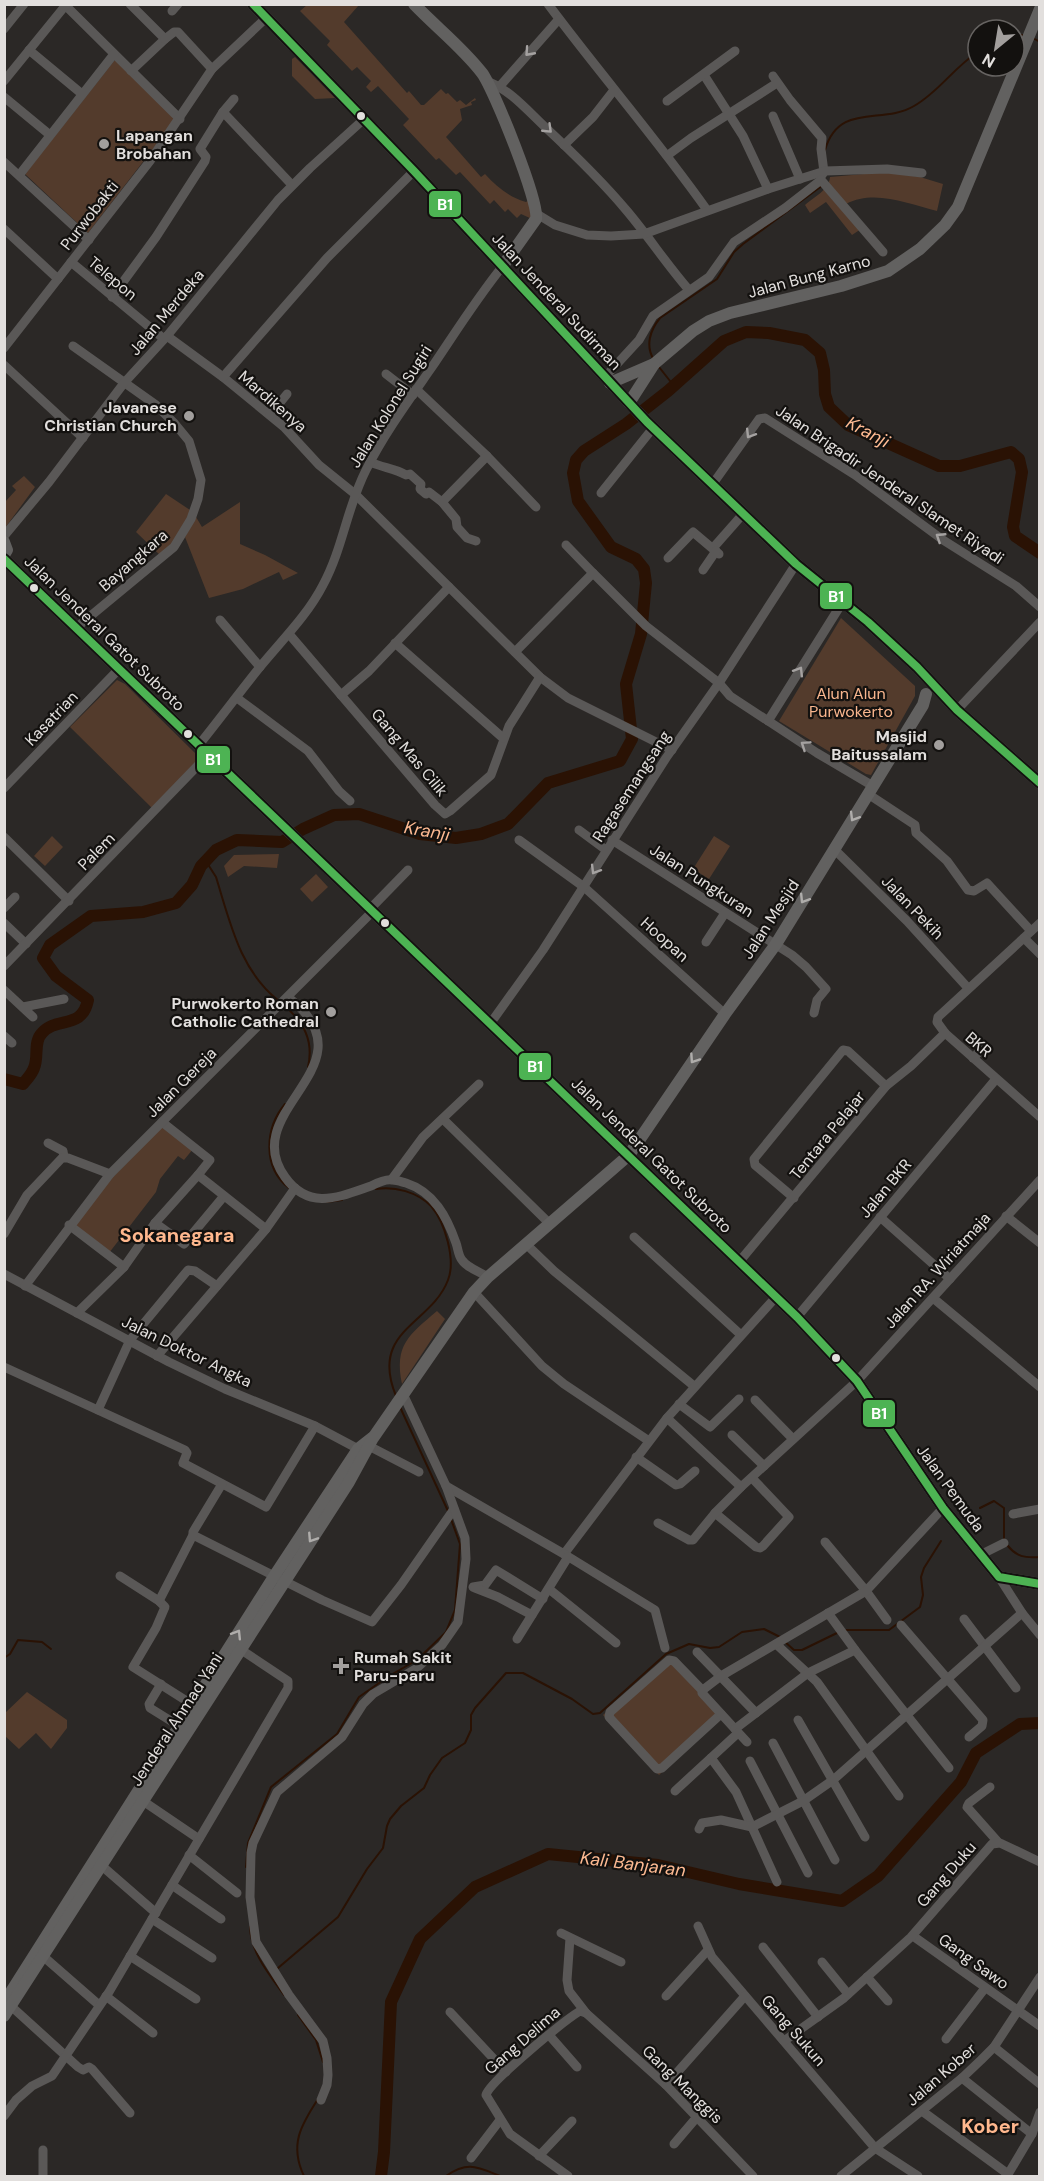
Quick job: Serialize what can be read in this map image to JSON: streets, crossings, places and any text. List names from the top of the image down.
{
  "streets": {
    "main road": [
      "Jalan Bung Karno",
      "Jalan Jenderal Sudirman",
      "Jalan Jenderal Gatot Subroto",
      "Jalan Mesjid",
      "Jalan Pemuda",
      "Jenderal Ahmad Yani"
    ],
    "street": [
      "Purwobakti",
      "Telepon",
      "Jalan Merdeka",
      "Mardikenya",
      "Jalan Kolonel Sugiri",
      "Jalan Brigadir Jenderal Slamet Riyadi",
      "Bayangkara",
      "Kasatrian",
      "Gang Mas Cilik",
      "Ragasemangsang",
      "Palem",
      "Jalan Pungkuran",
      "Jalan Pekih",
      "Hoopan",
      "BKR",
      "Jalan Gereja",
      "Tentara Pelajar",
      "Jalan BKR",
      "Jalan RA. Wiriatmaja",
      "Jalan Doktor Angka",
      "Gang Duku",
      "Gang Sawo",
      "Gang Sukun",
      "Gang Delima",
      "Jalan Kober",
      "Gang Manggis"
    ]
  },
  "crossings": [
    ["Purwobakti", "Telepon"],
    ["Purwobakti", "Jalan Jenderal Sudirman"],
    ["Telepon", "Jalan Merdeka"],
    ["Telepon", "Mardikenya"],
    ["Jalan Jenderal Sudirman", "Jalan Merdeka"],
    ["Jalan Jenderal Sudirman", "Jalan Kolonel Sugiri"],
    ["Jalan Jenderal Sudirman", "Jalan Brigadir Jenderal Slamet Riyadi"],
    ["Jalan Jenderal Sudirman", "Ragasemangsang"],
    ["Jalan Jenderal Sudirman", "Jalan Mesjid"],
    ["Jalan Merdeka", "Mardikenya"],
    ["Jalan Merdeka", "Bayangkara"],
    ["Mardikenya", "Jalan Kolonel Sugiri"],
    ["Jalan Kolonel Sugiri", "Jalan Jenderal Gatot Subroto"],
    ["Jalan Kolonel Sugiri", "Gang Mas Cilik"],
    ["Bayangkara", "Jalan Jenderal Gatot Subroto"],
    ["Jalan Jenderal Gatot Subroto", "Kasatrian"],
    ["Jalan Jenderal Gatot Subroto", "Ragasemangsang"],
    ["Jalan Jenderal Gatot Subroto", "Palem"],
    ["Jalan Jenderal Gatot Subroto", "Jalan Mesjid"],
    ["Jalan Jenderal Gatot Subroto", "Jalan Gereja"],
    ["Jalan Jenderal Gatot Subroto", "Tentara Pelajar"],
    ["Jalan Jenderal Gatot Subroto", "Jalan BKR"],
    ["Jalan Jenderal Gatot Subroto", "Jalan RA. Wiriatmaja"],
    ["Jalan Jenderal Gatot Subroto", "Jalan Pemuda"],
    ["Ragasemangsang", "Jalan Pungkuran"],
    ["Ragasemangsang", "Hoopan"],
    ["Jalan Pungkuran", "Jalan Mesjid"],
    ["Jalan Pekih", "Jalan Mesjid"],
    ["Jalan Pekih", "BKR"],
    ["Jalan Mesjid", "Hoopan"],
    ["Jalan Mesjid", "Jenderal Ahmad Yani"],
    ["BKR", "Tentara Pelajar"],
    ["BKR", "Jalan BKR"],
    ["Jalan Gereja", "Jalan Doktor Angka"],
    ["Jalan RA. Wiriatmaja", "Jalan Pemuda"],
    ["Jalan Doktor Angka", "Jenderal Ahmad Yani"],
    ["Gang Duku", "Gang Sawo"],
    ["Gang Duku", "Gang Sukun"],
    ["Gang Sawo", "Jalan Kober"],
    ["Gang Sukun", "Jalan Kober"],
    ["Gang Delima", "Gang Manggis"]
  ],
  "one_way": ["Jalan Brigadir Jenderal Slamet Riyadi", "Jalan Mesjid"],
  "districts": ["Sokanegara", "Kober"],
  "water": ["Kranji", "Kali Banjaran"],
  "parks": ["Alun Alun Purwokerto"],
  "places": {
    "other": [
      "Lapangan Brobahan",
      "Javanese Christian Church",
      "Masjid Baitussalam",
      "Purwokerto Roman Catholic Cathedral"
    ],
    "health": ["Rumah Sakit Paru-paru"]
  },
  "lines": ["transit line B1"],
  "north": "bottom left"
}
